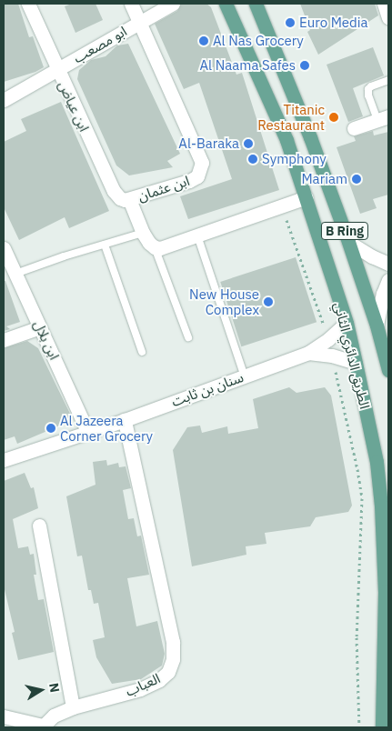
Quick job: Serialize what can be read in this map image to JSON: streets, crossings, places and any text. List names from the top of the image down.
{
  "streets": {
    "main road": ["B Ring", "الطريق الدائري الثاني"],
    "street": [
      "ابو مصعب",
      "ابن عياض",
      "ابن عثمان",
      "ابن بلال",
      "سنان بن ثابت",
      "العباب"
    ]
  },
  "crossings": [
    ["ابو مصعب", "ابن عياض"],
    ["ابو مصعب", "ابن عثمان"],
    ["ابن عياض", "ابن عثمان"],
    ["ابن بلال", "سنان بن ثابت"],
    ["الطريق الدائري الثاني", "سنان بن ثابت"],
    ["سنان بن ثابت", "العباب"]
  ],
  "places": [
    "Euro Media",
    "Al Nas Grocery",
    "Al Naama Safes",
    "Titanic Restaurant",
    "Al-Baraka",
    "Symphony",
    "Mariam",
    "New House Complex",
    "Al Jazeera Corner Grocery"
  ],
  "north": "right"
}
